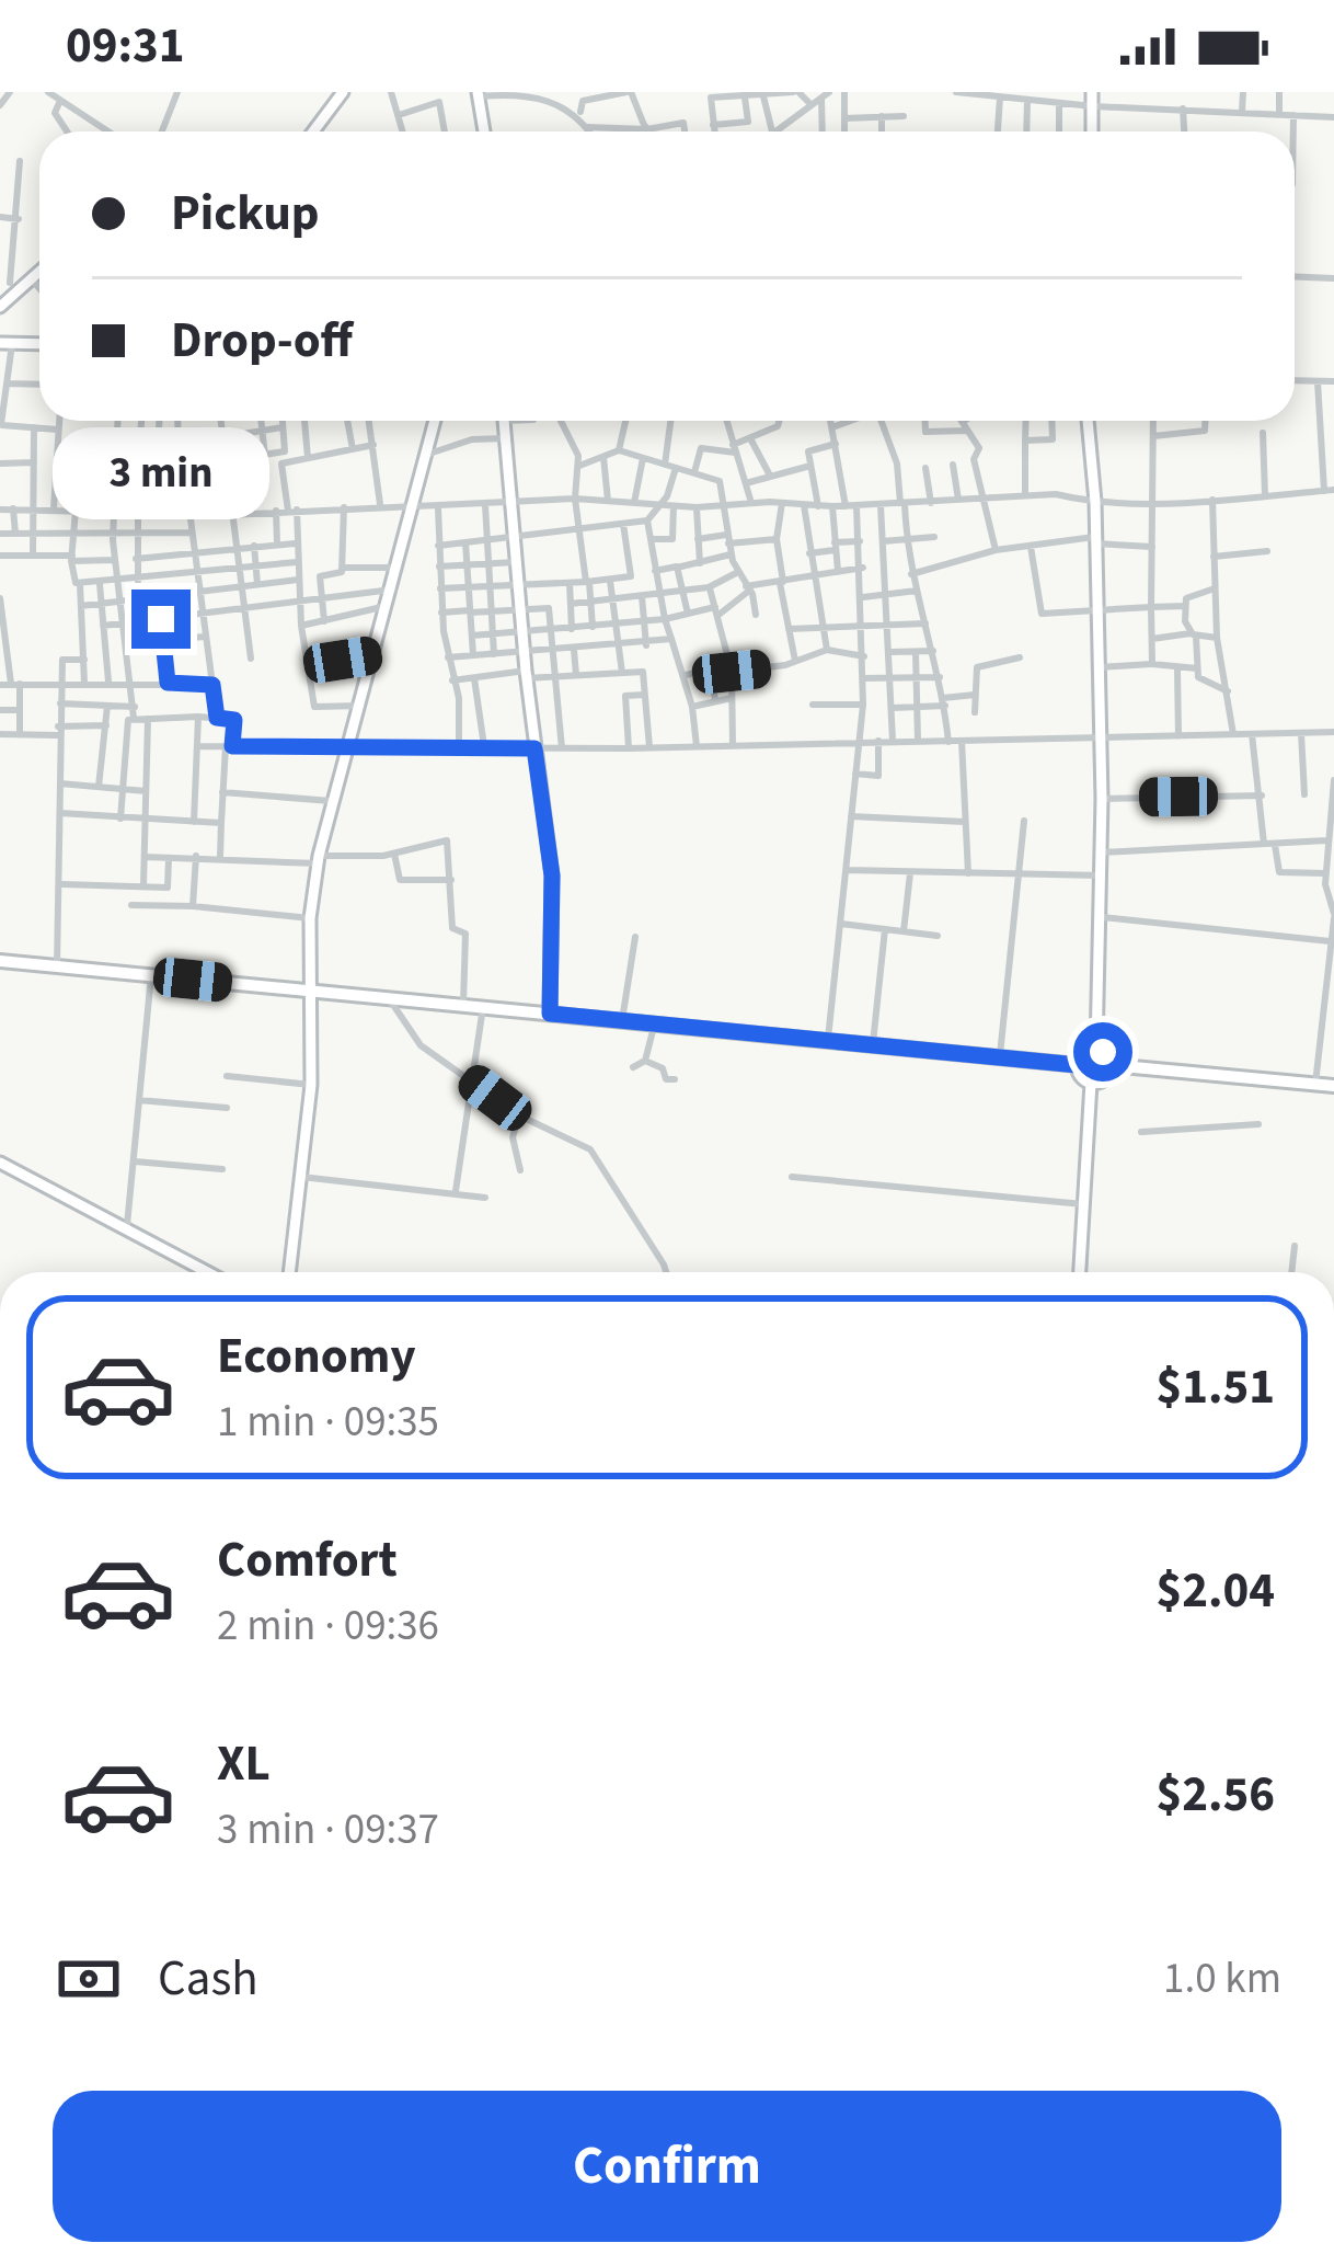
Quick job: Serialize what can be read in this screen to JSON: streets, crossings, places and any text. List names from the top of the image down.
{
  "page": {
    "status": "09:31",
    "banner": ["Pickup", "Drop-off"],
    "bubble": "3 min",
    "list": [
      {
        "name": "Economy",
        "note": "1 min · 09:35",
        "value": "$1.51"
      },
      {
        "name": "Comfort",
        "note": "2 min · 09:36",
        "value": "$2.04"
      },
      {
        "name": "XL",
        "note": "3 min · 09:37",
        "value": "$2.56"
      }
    ],
    "pay": ["Cash", "1.0 km"],
    "buttons": "Confirm"
  }
}
